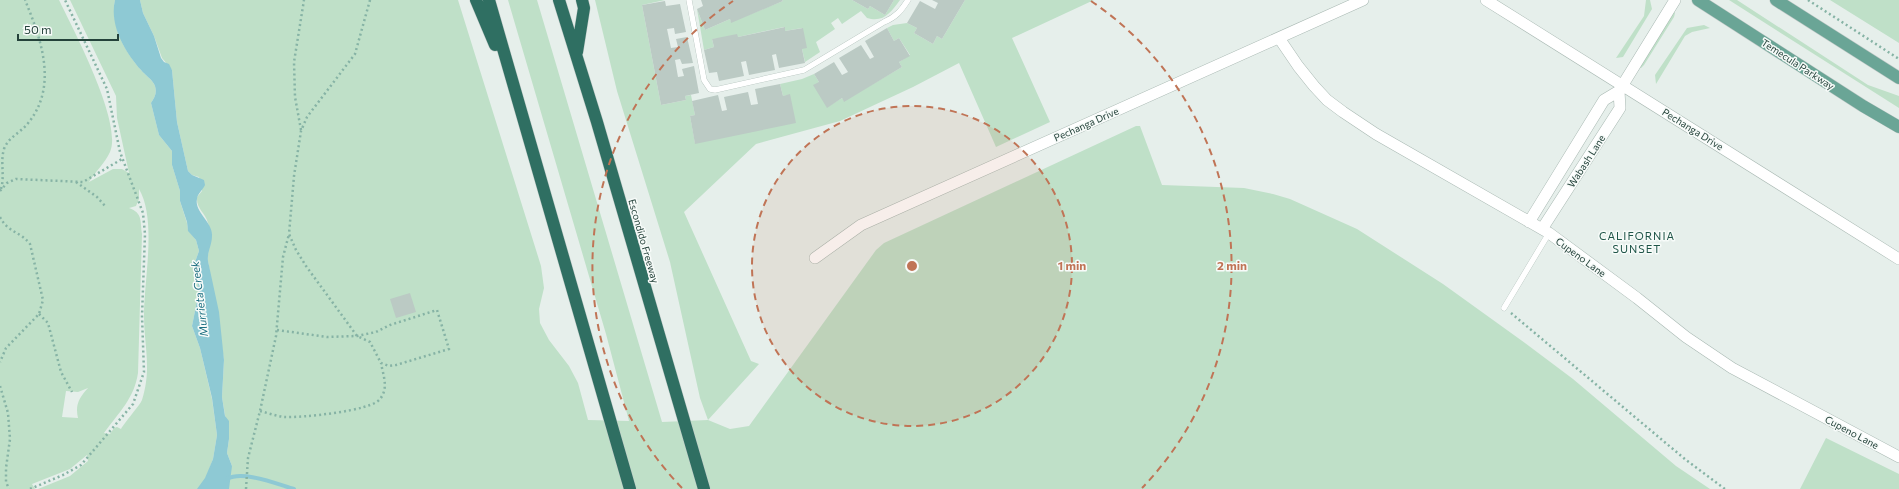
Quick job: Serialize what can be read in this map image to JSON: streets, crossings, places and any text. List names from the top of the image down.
{
  "streets": {
    "highway": ["Escondido Freeway"],
    "main road": ["Temecula Parkway"],
    "street": ["Pechanga Drive", "Wabash Lane", "Cupeno Lane"]
  },
  "crossings": [
    ["Pechanga Drive", "Wabash Lane"],
    ["Pechanga Drive", "Cupeno Lane"],
    ["Wabash Lane", "Cupeno Lane"]
  ],
  "districts": ["CALIFORNIA SUNSET"],
  "water": ["Murrieta Creek"],
  "scale_bar": "50 m",
  "rings": ["1 min", "2 min"]
}
